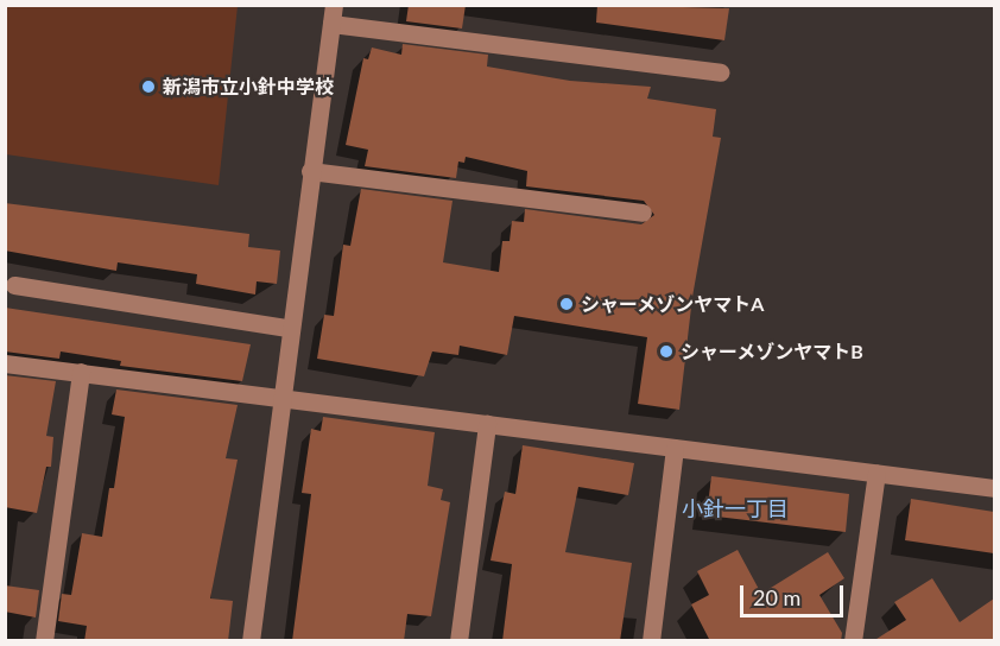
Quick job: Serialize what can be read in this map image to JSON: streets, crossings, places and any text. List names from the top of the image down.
{
  "districts": ["小針一丁目"],
  "places": ["新潟市立小針中学校", "シャーメゾンヤマトA", "シャーメゾンヤマトB"],
  "scale_bar": "20 m"
}
